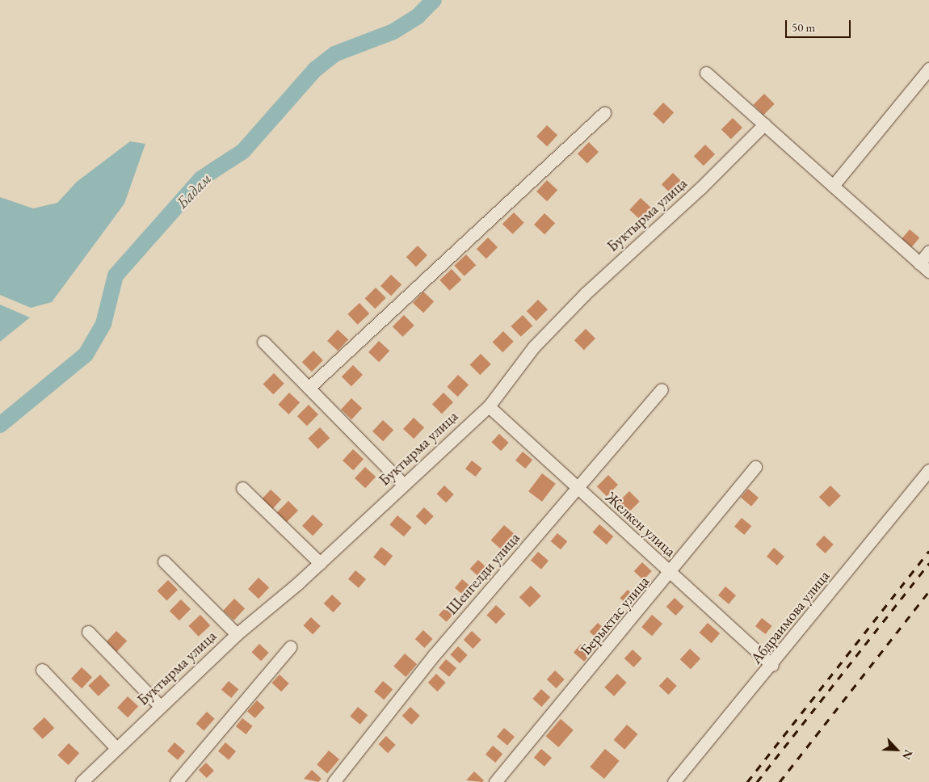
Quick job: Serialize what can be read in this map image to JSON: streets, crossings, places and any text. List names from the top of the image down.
{
  "streets": {
    "street": [
      "Буктырма улица",
      "Желкен улица",
      "Шенгелди улица",
      "Берыктас улица",
      "Абдраимова улица"
    ]
  },
  "crossings": [
    ["Буктырма улица", "Желкен улица"],
    ["Желкен улица", "Шенгелди улица"],
    ["Желкен улица", "Берыктас улица"],
    ["Желкен улица", "Абдраимова улица"]
  ],
  "water": ["Бадам"],
  "scale_bar": "50 m",
  "north": "bottom right"
}
